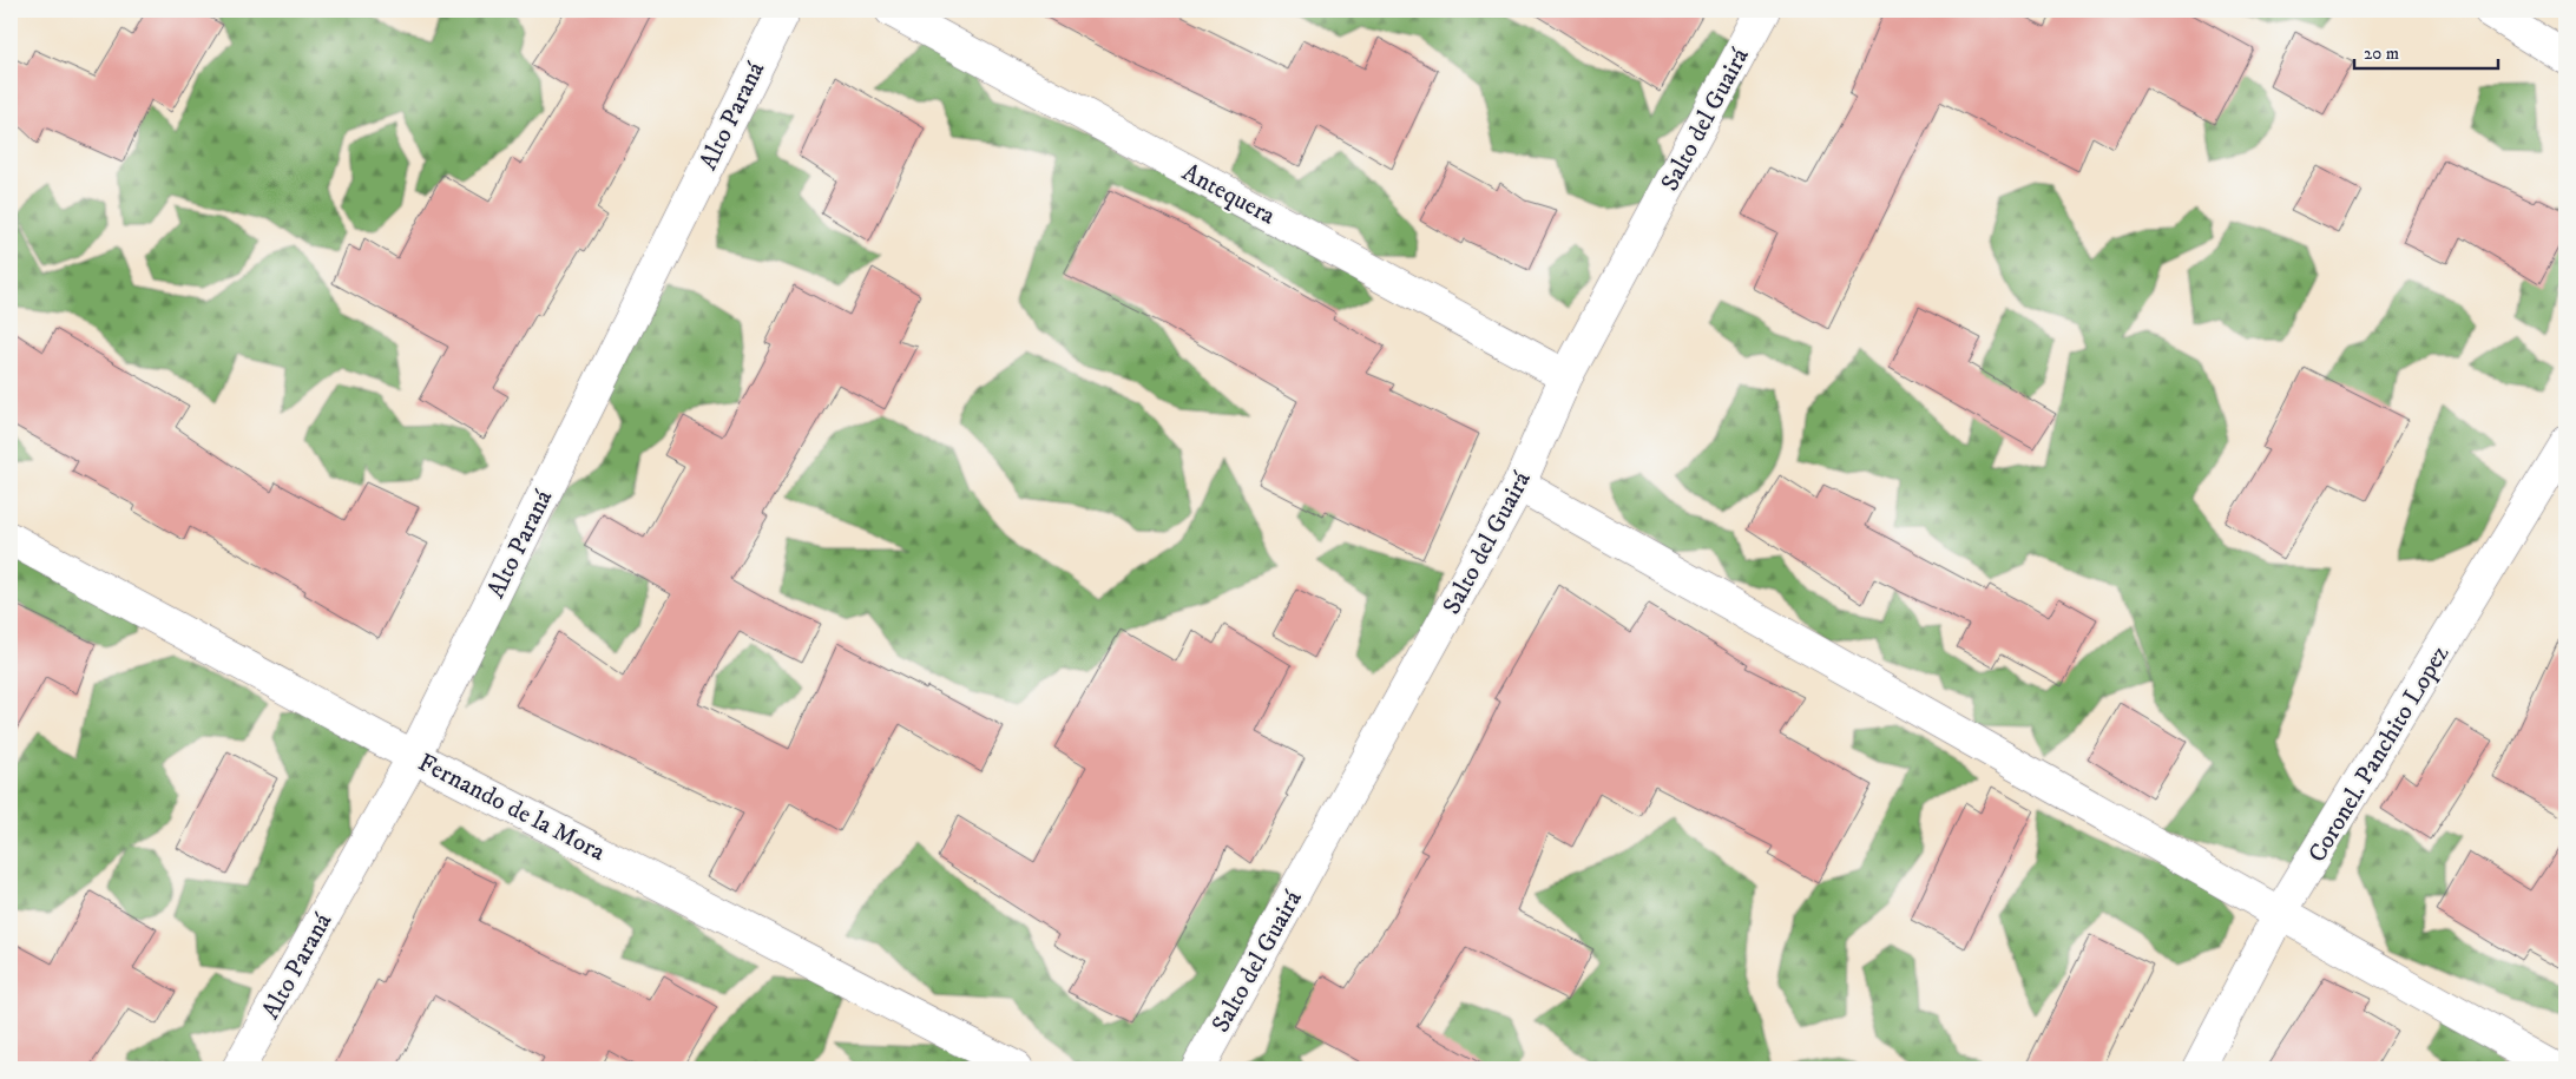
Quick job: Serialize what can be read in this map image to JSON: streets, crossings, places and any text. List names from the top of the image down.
{
  "streets": {
    "street": [
      "Alto Paraná",
      "Salto del Guairá",
      "Antequera",
      "Coronel. Panchito Lopez",
      "Fernando de la Mora"
    ]
  },
  "crossings": [
    ["Alto Paraná", "Fernando de la Mora"],
    ["Salto del Guairá", "Antequera"]
  ],
  "scale_bar": "20 m"
}
